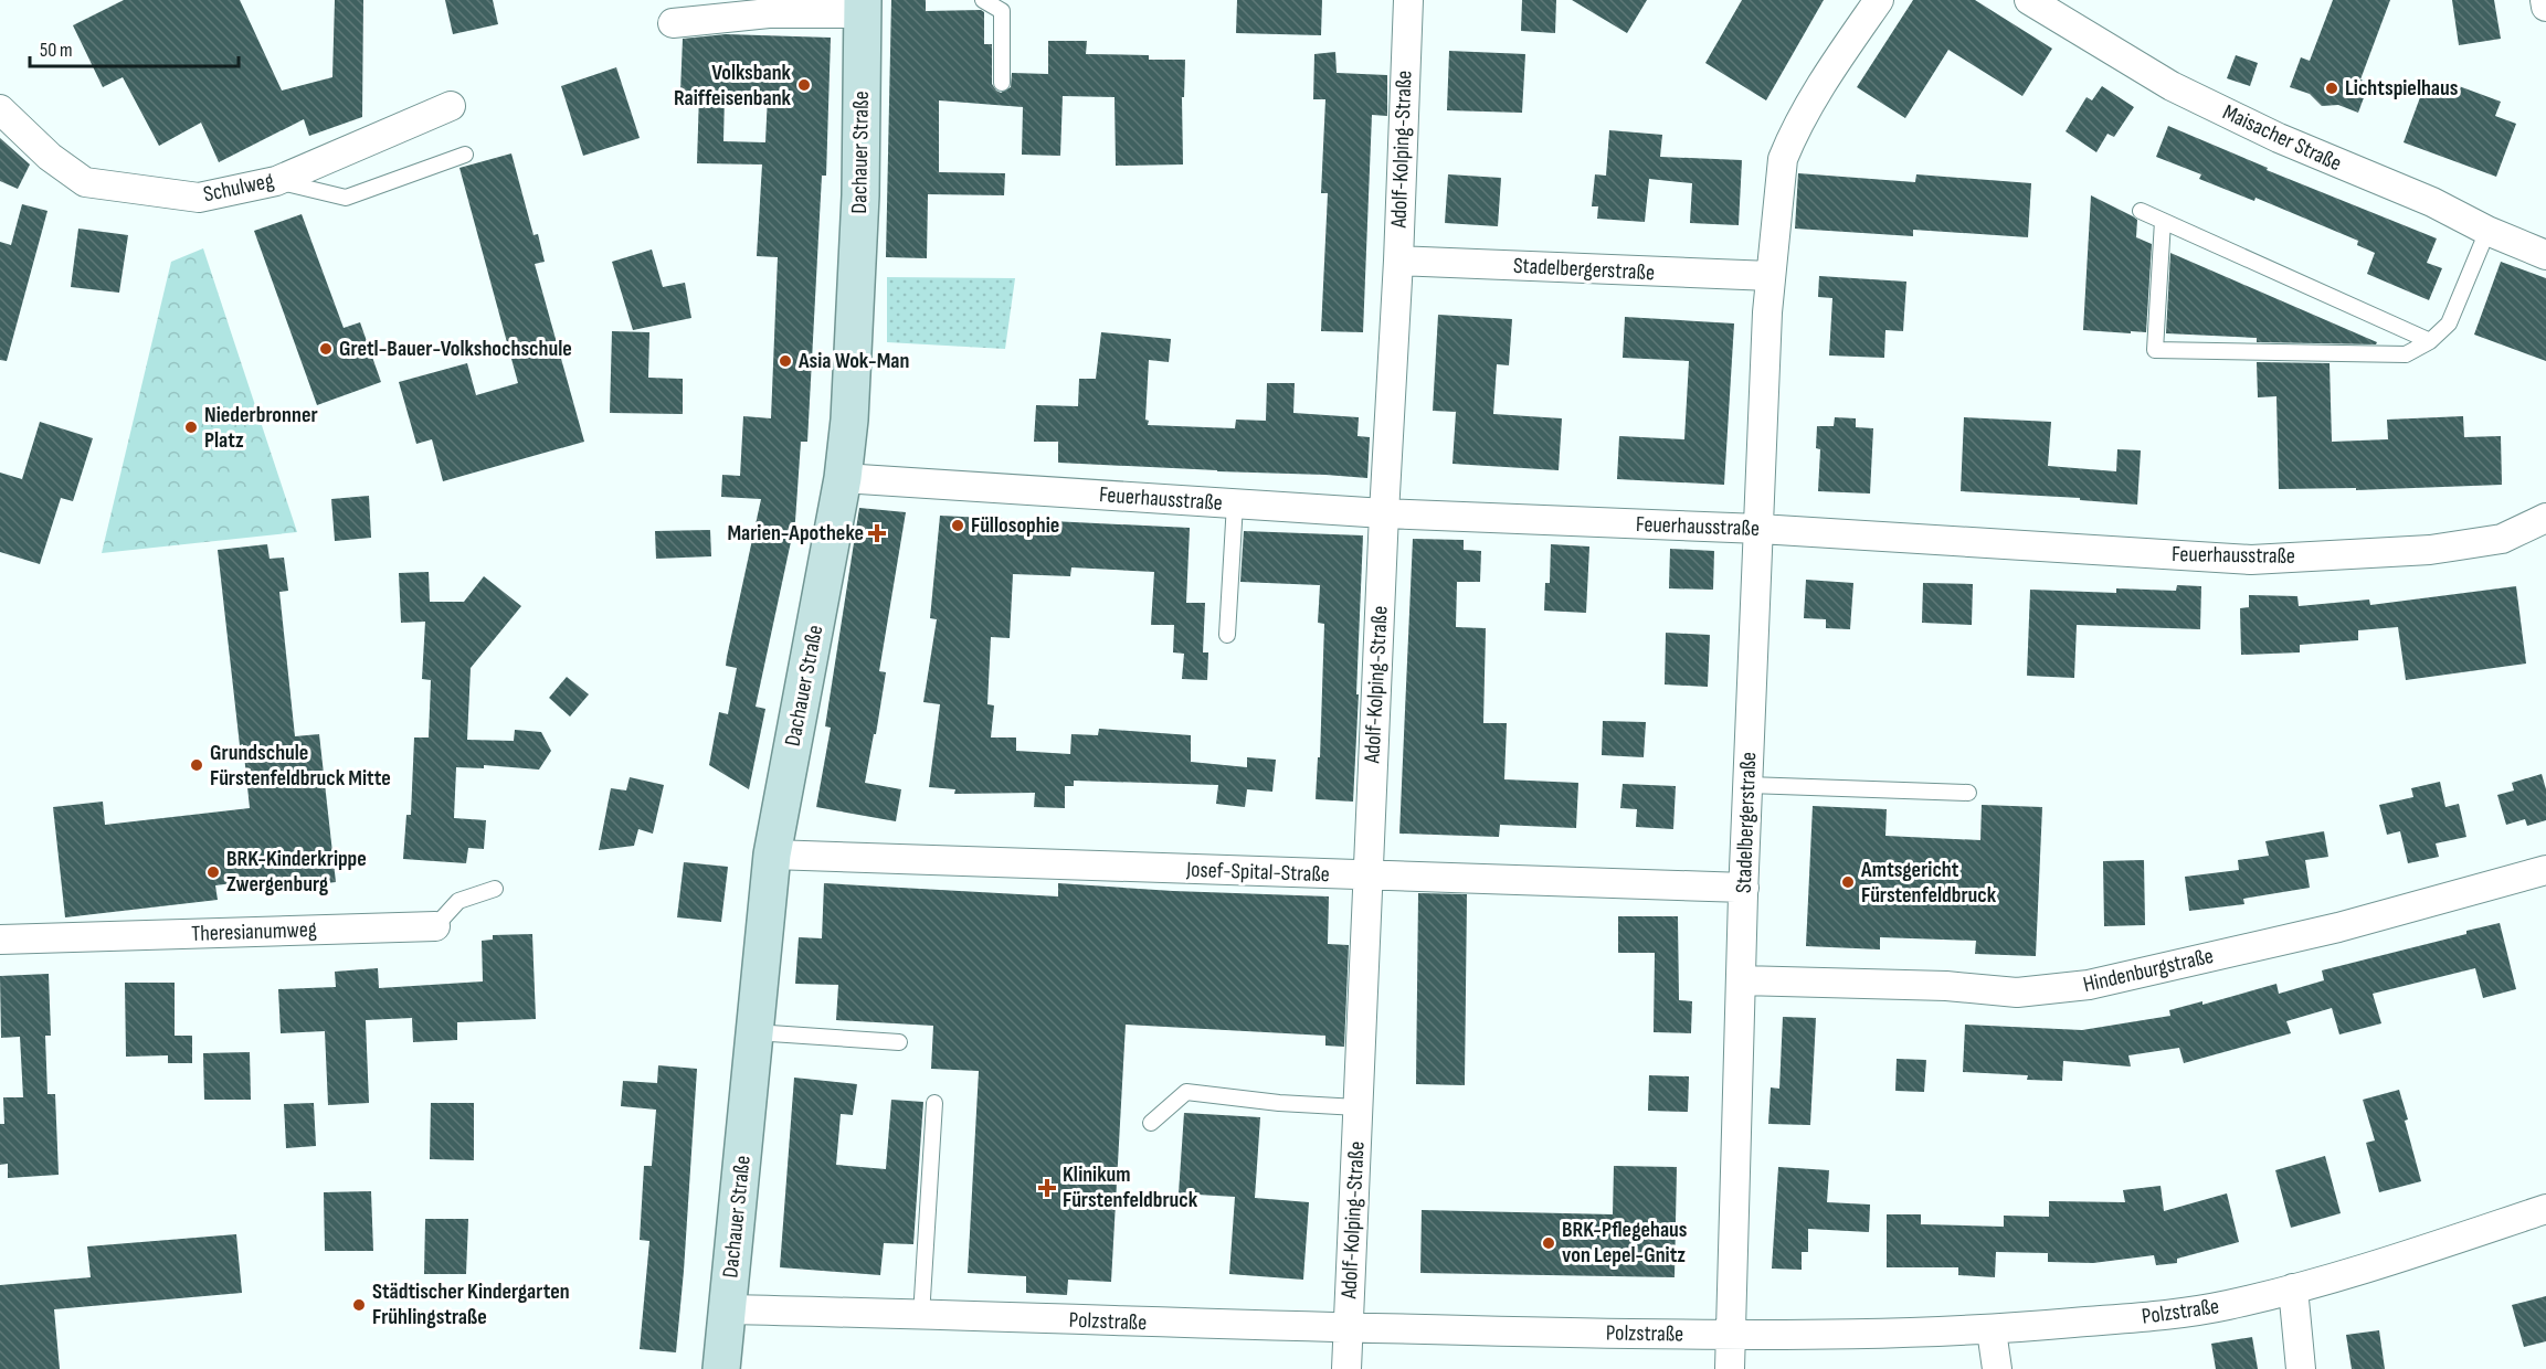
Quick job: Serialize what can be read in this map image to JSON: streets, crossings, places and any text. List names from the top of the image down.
{
  "streets": {
    "street": [
      "Maisacher Straße",
      "Adolf-Kolping-Straße",
      "Dachauer Straße",
      "Schulweg",
      "Stadelbergerstraße",
      "Feuerhausstraße",
      "Josef-Spital-Straße",
      "Theresianumweg",
      "Hindenburgstraße",
      "Polzstraße"
    ]
  },
  "crossings": [
    ["Adolf-Kolping-Straße", "Stadelbergerstraße"],
    ["Adolf-Kolping-Straße", "Feuerhausstraße"],
    ["Adolf-Kolping-Straße", "Josef-Spital-Straße"],
    ["Adolf-Kolping-Straße", "Polzstraße"],
    ["Dachauer Straße", "Feuerhausstraße"],
    ["Dachauer Straße", "Josef-Spital-Straße"],
    ["Dachauer Straße", "Polzstraße"],
    ["Stadelbergerstraße", "Feuerhausstraße"],
    ["Stadelbergerstraße", "Josef-Spital-Straße"],
    ["Stadelbergerstraße", "Hindenburgstraße"],
    ["Stadelbergerstraße", "Polzstraße"]
  ],
  "places": {
    "other": [
      "Volksbank Raiffeisenbank",
      "Lichtspielhaus",
      "Gretl-Bauer-Volkshochschule",
      "Asia Wok-Man",
      "Niederbronner Platz",
      "Füllosophie",
      "Grundschule Fürstenfeldbruck Mitte",
      "BRK-Kinderkrippe Zwergenburg",
      "Amtsgericht Fürstenfeldbruck",
      "BRK-Pflegehaus von Lepel-Gnitz",
      "Städtischer Kindergarten Frühlingstraße"
    ],
    "health": ["Marien-Apotheke", "Klinikum Fürstenfeldbruck"]
  },
  "scale_bar": "50 m"
}
